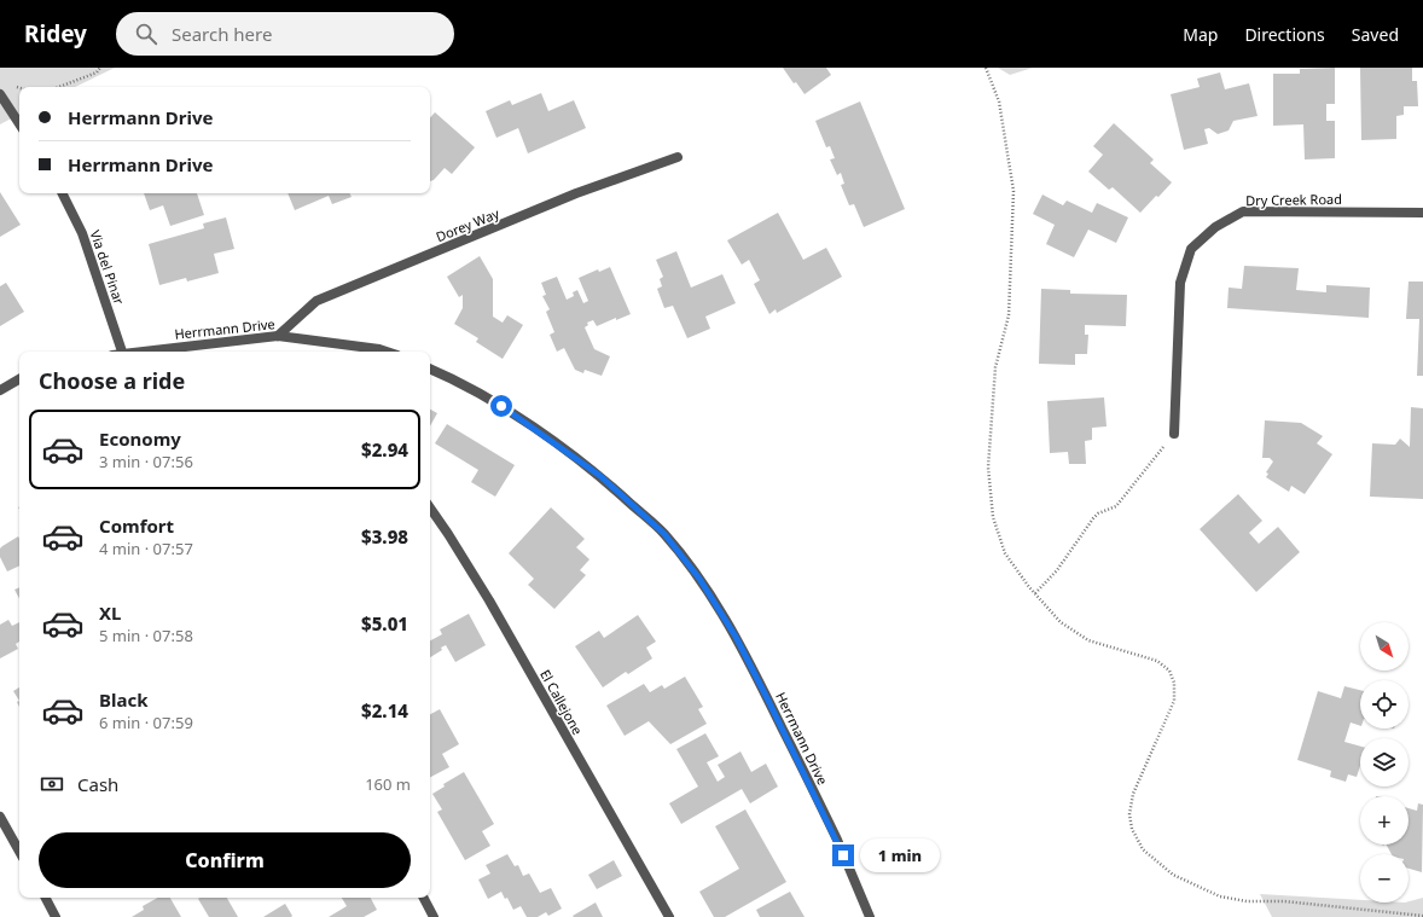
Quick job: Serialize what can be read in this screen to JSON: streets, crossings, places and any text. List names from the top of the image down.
{
  "streets": {
    "street": [
      "Dry Creek Road",
      "Dorey Way",
      "Via del Pinar",
      "Herrmann Drive",
      "El Callejone"
    ]
  },
  "crossings": [
    ["Dorey Way", "Herrmann Drive"]
  ],
  "north": "bottom right",
  "page": {
    "header": "Ridey",
    "search": "Search here",
    "nav": ["Map", "Directions", "Saved"],
    "banner": ["Herrmann Drive", "Herrmann Drive"],
    "heading": "Choose a ride",
    "list": [
      {
        "name": "Economy",
        "note": "3 min · 07:56",
        "value": "$2.94"
      },
      {
        "name": "Comfort",
        "note": "4 min · 07:57",
        "value": "$3.98"
      },
      {
        "name": "XL",
        "note": "5 min · 07:58",
        "value": "$5.01"
      },
      {
        "name": "Black",
        "note": "6 min · 07:59",
        "value": "$2.14"
      }
    ],
    "map_buttons": ["+", "−"],
    "pay": ["Cash", "160 m"],
    "buttons": "Confirm",
    "bubble": "1 min"
  }
}
